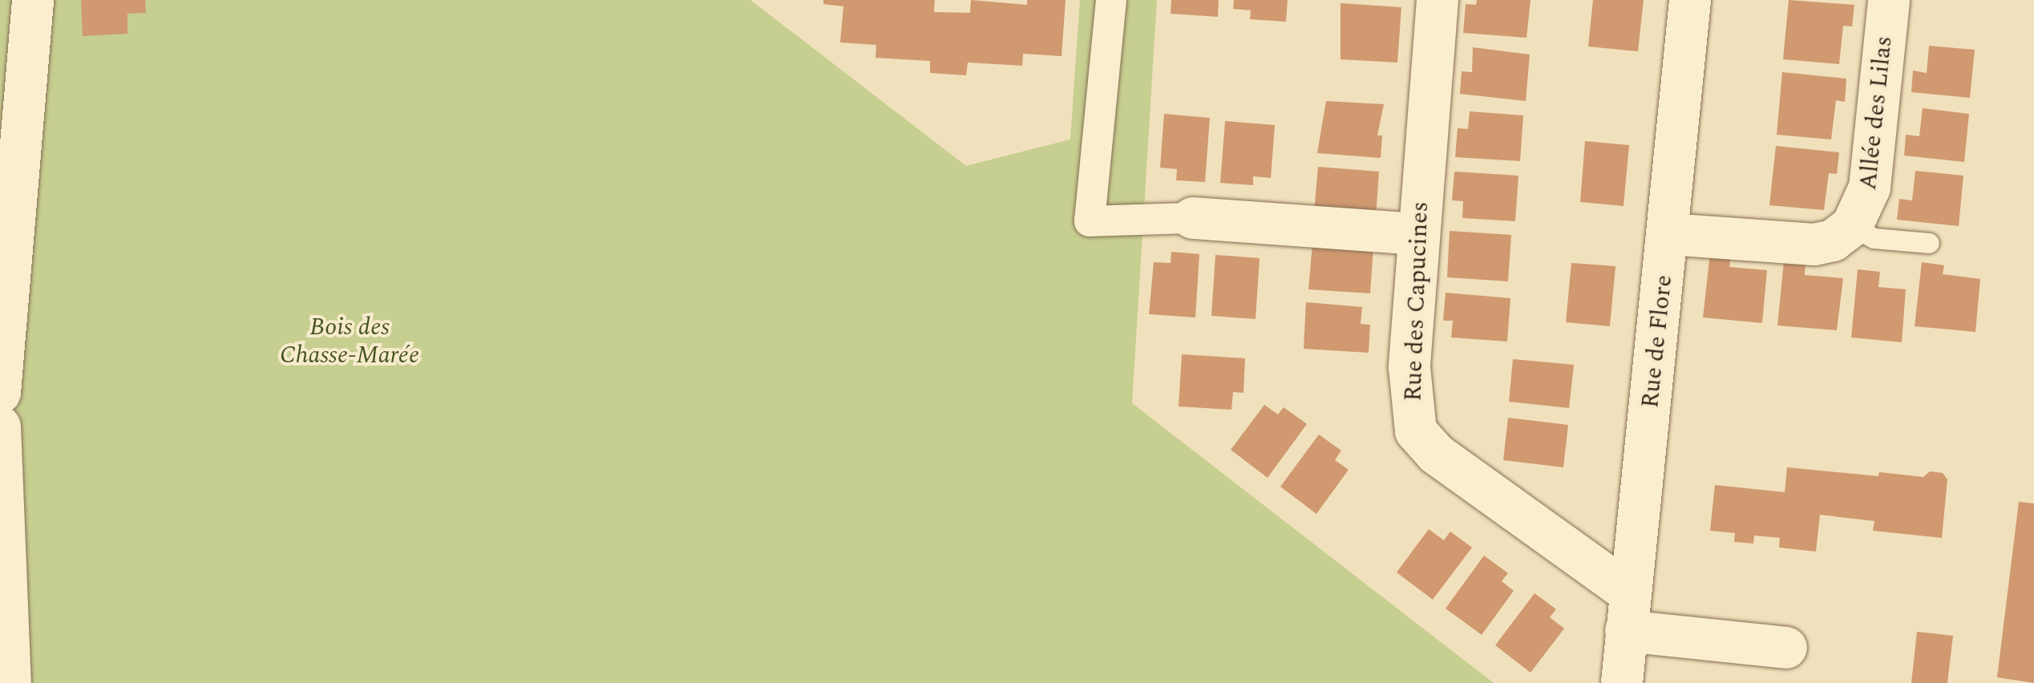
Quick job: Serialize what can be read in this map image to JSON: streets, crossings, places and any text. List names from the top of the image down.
{
  "streets": {
    "street": ["Allée des Lilas", "Rue des Capucines", "Rue de Flore"]
  },
  "crossings": [
    ["Rue des Capucines", "Rue de Flore"]
  ],
  "parks": ["Bois des Chasse-Marée"]
}
